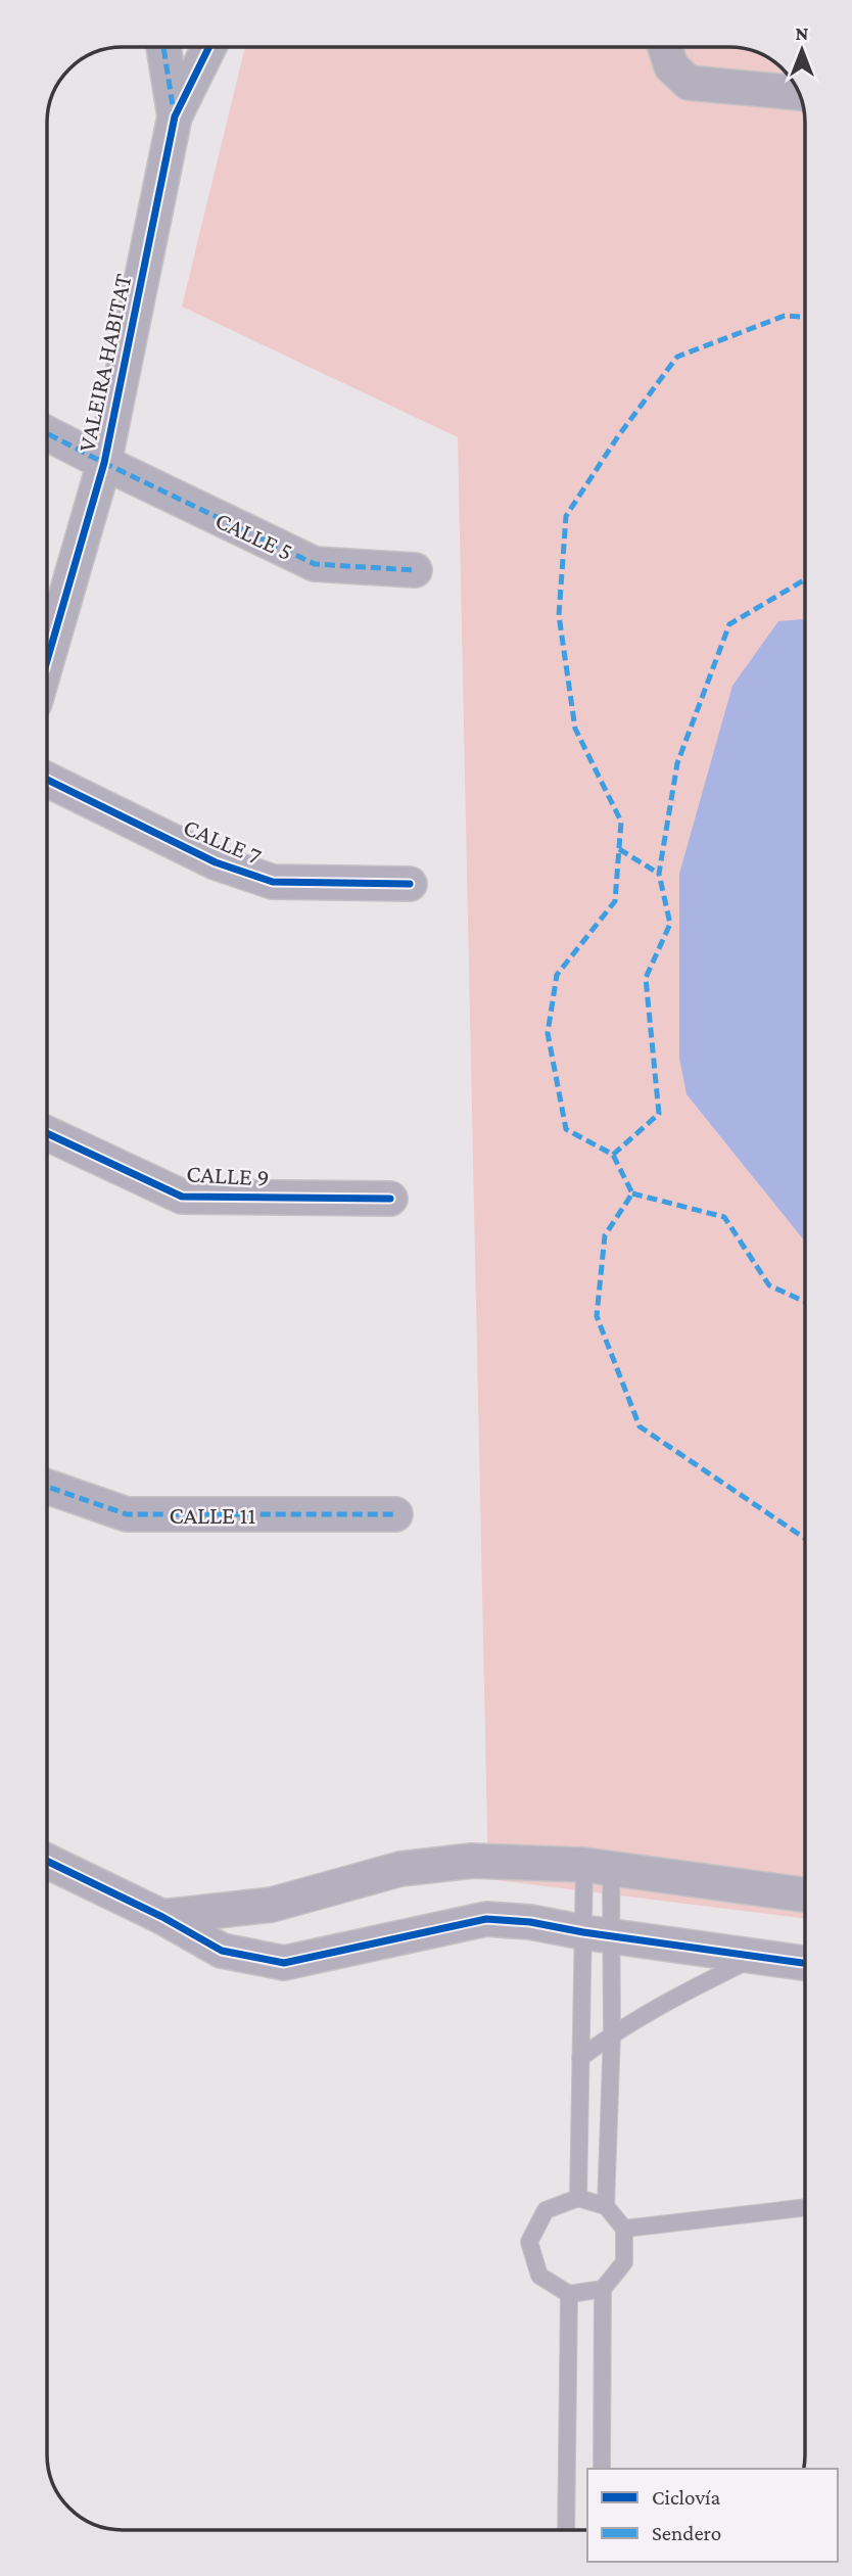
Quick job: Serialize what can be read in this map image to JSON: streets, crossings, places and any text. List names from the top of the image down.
{
  "streets": {
    "street": [
      "VALEIRA HABITAT",
      "CALLE 5",
      "CALLE 7",
      "CALLE 9",
      "CALLE 11"
    ]
  },
  "crossings": [
    ["VALEIRA HABITAT", "CALLE 5"]
  ],
  "legend": ["Ciclovía", "Sendero"],
  "north": "top"
}
